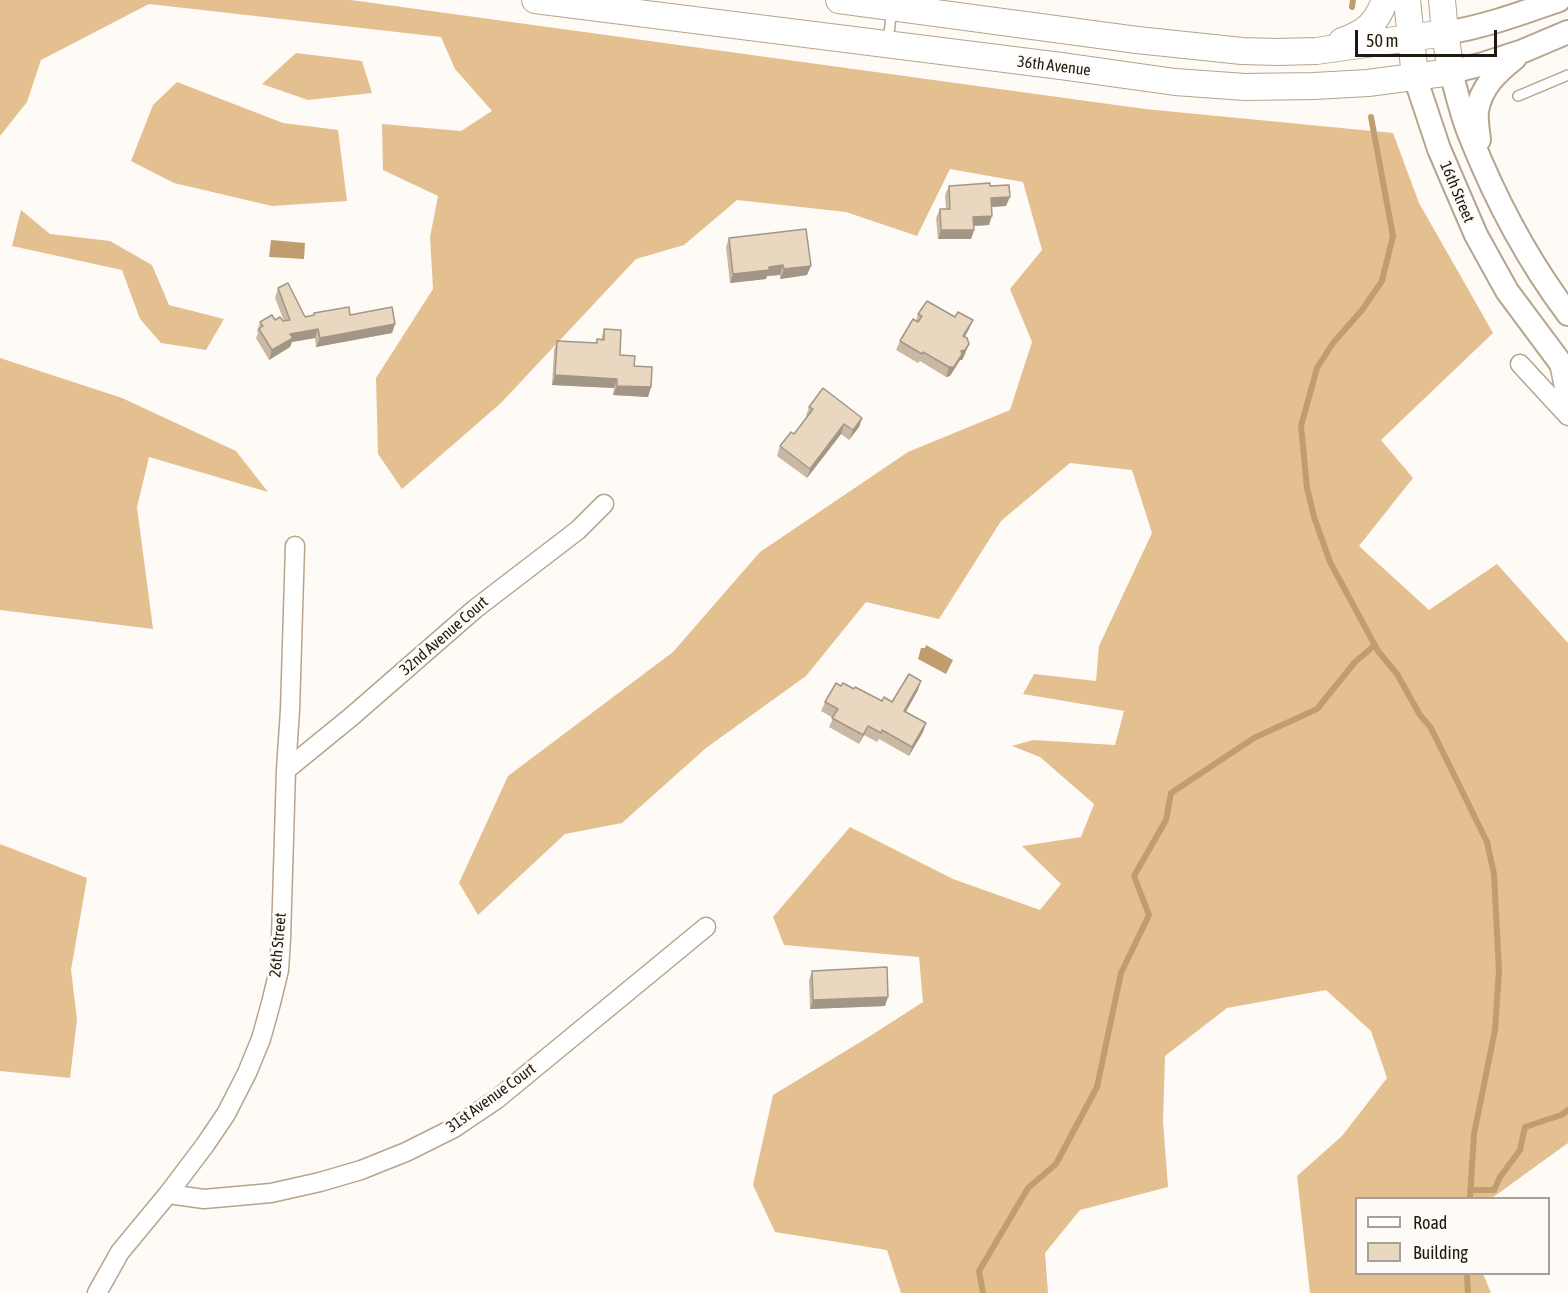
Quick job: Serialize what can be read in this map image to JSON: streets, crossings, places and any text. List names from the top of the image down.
{
  "streets": {
    "main road": ["36th Avenue", "16th Street"],
    "street": ["32nd Avenue Court", "26th Street", "31st Avenue Court"]
  },
  "crossings": [
    ["36th Avenue", "16th Street"],
    ["32nd Avenue Court", "26th Street"],
    ["26th Street", "31st Avenue Court"]
  ],
  "legend": ["Road", "Building"],
  "scale_bar": "50 m"
}
